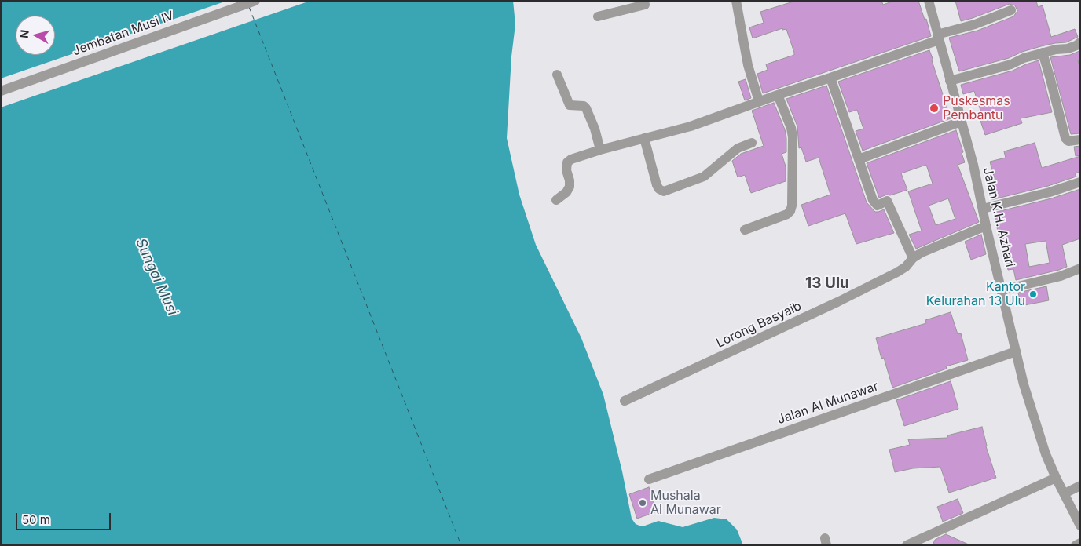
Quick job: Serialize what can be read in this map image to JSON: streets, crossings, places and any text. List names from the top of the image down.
{
  "streets": {
    "street": [
      "Jembatan Musi IV",
      "Jalan K.H. Azhari",
      "Lorong Basyaib",
      "Jalan Al Munawar"
    ]
  },
  "crossings": [
    ["Jalan K.H. Azhari", "Lorong Basyaib"],
    ["Jalan K.H. Azhari", "Jalan Al Munawar"]
  ],
  "districts": ["13 Ulu"],
  "water": ["Sungai Musi"],
  "places": ["Puskesmas Pembantu", "Kantor Kelurahan 13 Ulu", "Mushala Al Munawar"],
  "scale_bar": "50 m",
  "north": "left"
}
